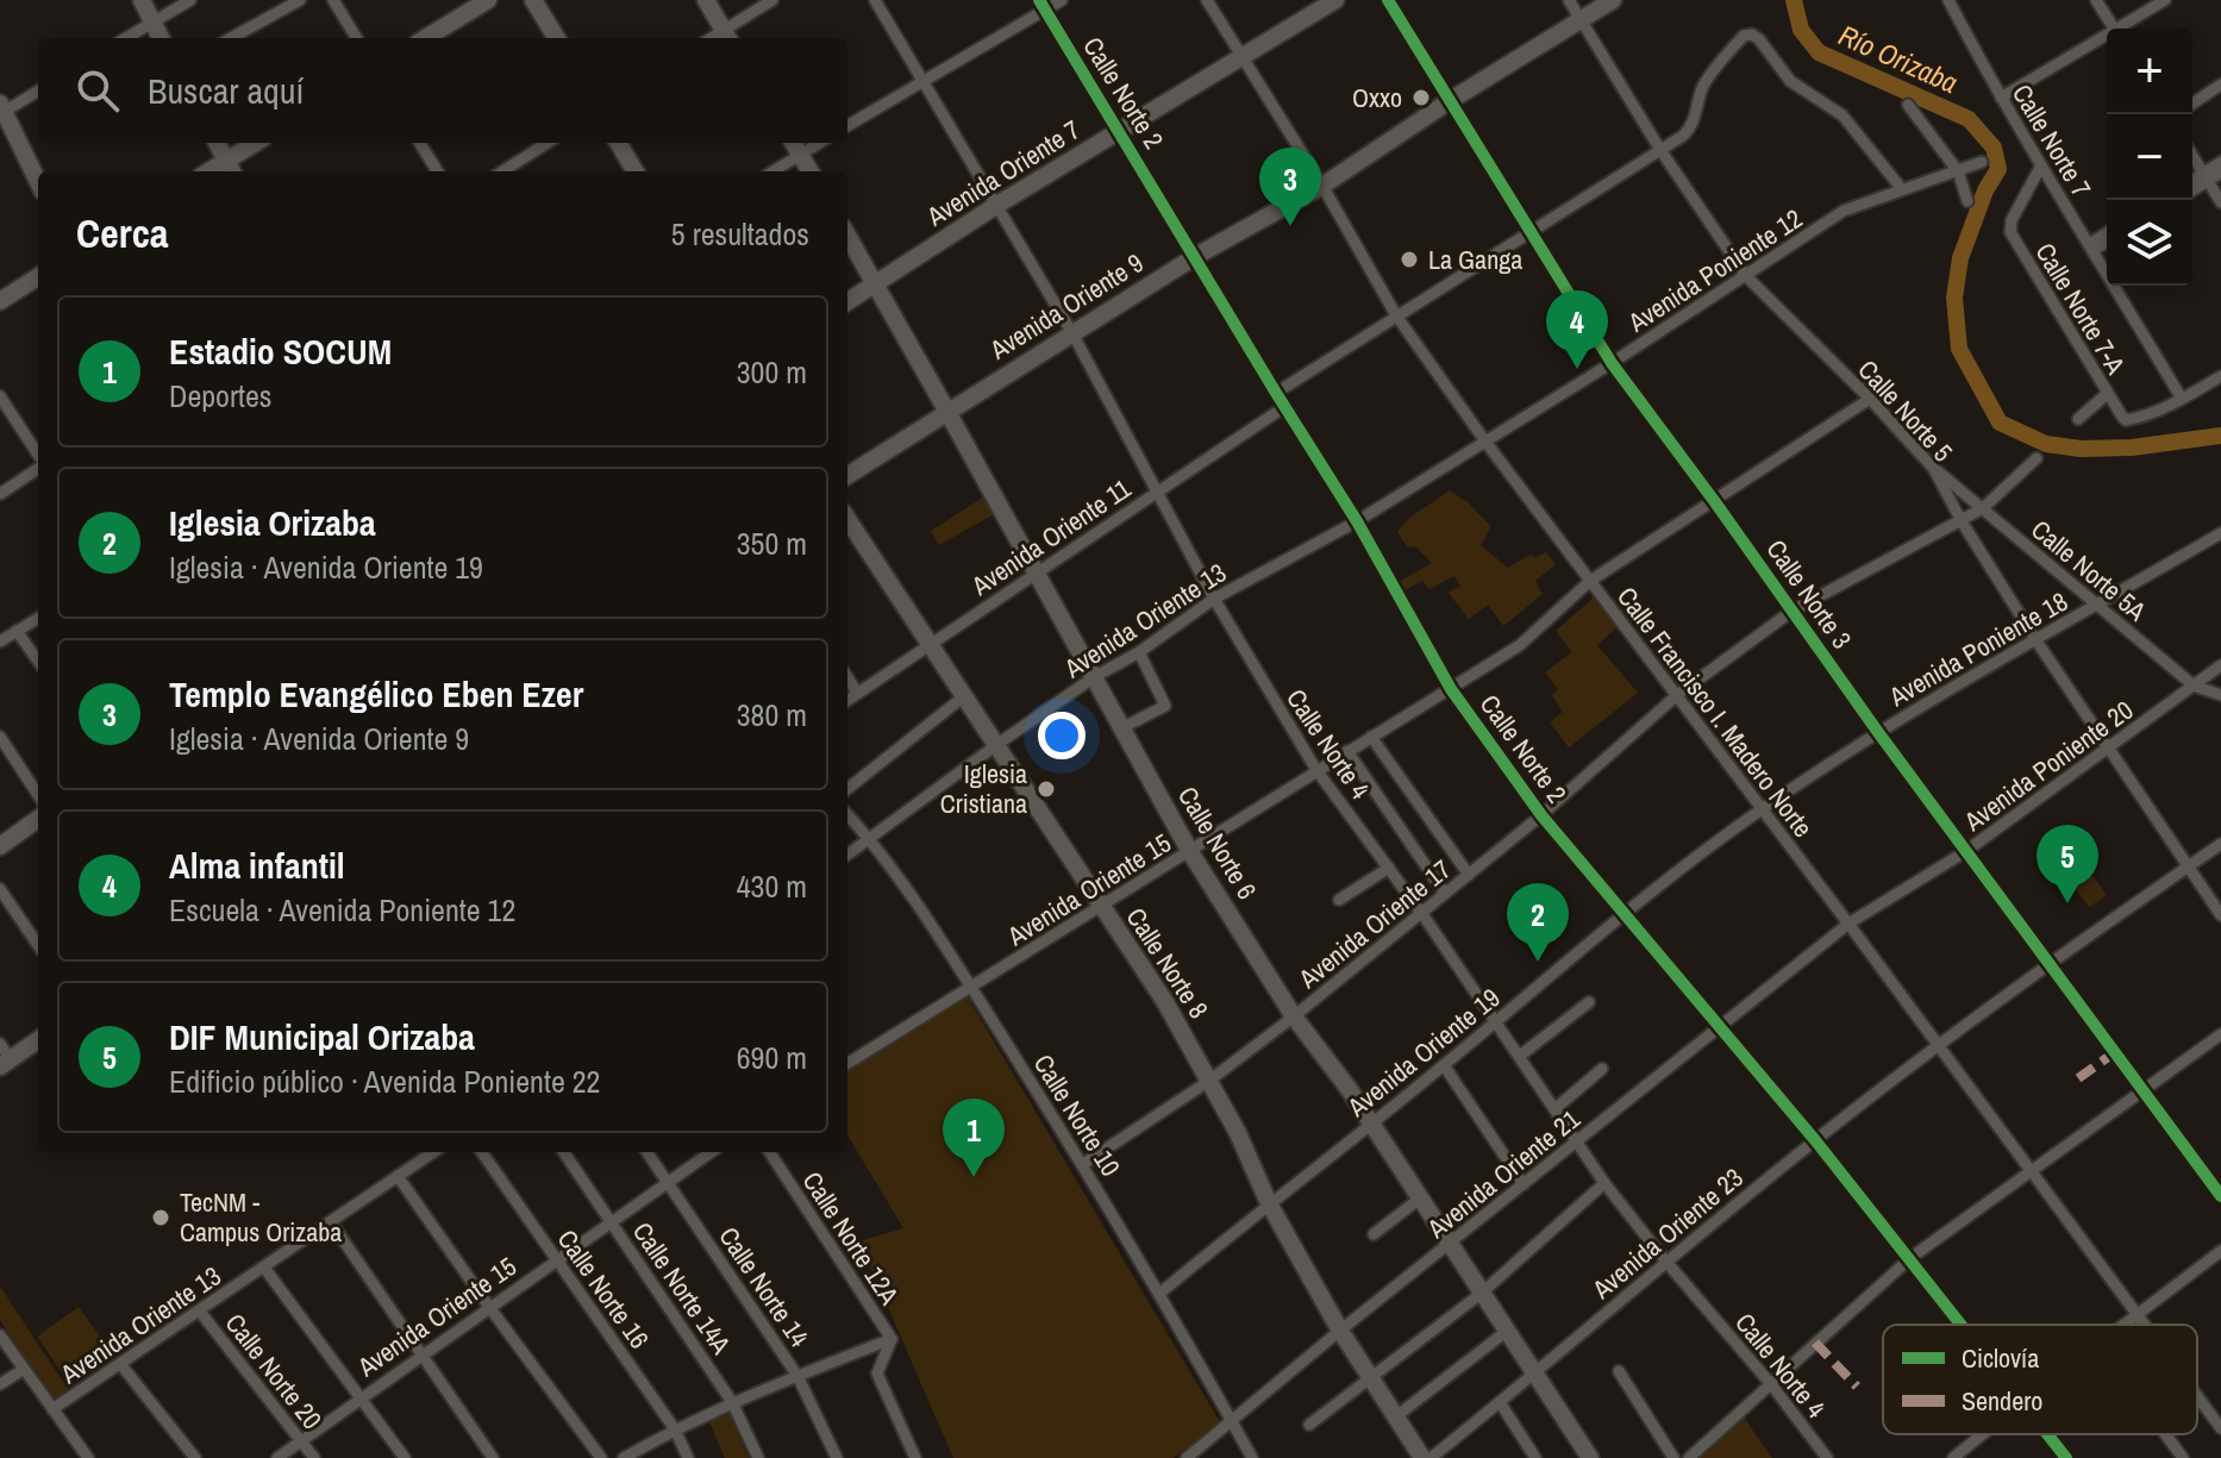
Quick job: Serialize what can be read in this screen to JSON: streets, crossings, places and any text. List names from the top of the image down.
{
  "streets": {
    "street": [
      "Calle Norte 2",
      "Calle Norte 7",
      "Avenida Oriente 7",
      "Avenida Poniente 12",
      "Avenida Oriente 9",
      "Calle Norte 7-A",
      "Calle Norte 5",
      "Avenida Oriente 11",
      "Calle Norte 5A",
      "Calle Norte 3",
      "Avenida Oriente 13",
      "Avenida Poniente 18",
      "Calle Francisco I. Madero Norte",
      "Calle Norte 4",
      "Avenida Poniente 20",
      "Calle Norte 6",
      "Avenida Oriente 15",
      "Avenida Oriente 17",
      "Calle Norte 8",
      "Avenida Oriente 19",
      "Calle Norte 10",
      "Avenida Oriente 21",
      "Avenida Oriente 23",
      "Calle Norte 12A",
      "Calle Norte 14",
      "Calle Norte 14A",
      "Calle Norte 16",
      "Calle Norte 20"
    ]
  },
  "crossings": [
    ["Calle Norte 2", "Avenida Oriente 7"],
    ["Calle Norte 2", "Avenida Oriente 9"],
    ["Calle Norte 2", "Avenida Oriente 11"],
    ["Calle Norte 2", "Avenida Oriente 13"],
    ["Calle Norte 2", "Avenida Oriente 15"],
    ["Calle Norte 2", "Avenida Oriente 17"],
    ["Calle Norte 2", "Avenida Oriente 19"],
    ["Calle Norte 2", "Avenida Oriente 21"],
    ["Calle Norte 2", "Avenida Oriente 23"],
    ["Calle Norte 7", "Calle Norte 7-A"],
    ["Avenida Oriente 7", "Calle Francisco I. Madero Norte"],
    ["Avenida Oriente 7", "Calle Norte 4"],
    ["Avenida Oriente 7", "Calle Norte 6"],
    ["Avenida Poniente 12", "Calle Norte 5"],
    ["Avenida Poniente 12", "Calle Norte 3"],
    ["Avenida Poniente 12", "Avenida Oriente 13"],
    ["Avenida Poniente 12", "Calle Francisco I. Madero Norte"],
    ["Avenida Oriente 9", "Calle Norte 5"],
    ["Avenida Oriente 9", "Calle Norte 3"],
    ["Avenida Oriente 9", "Calle Francisco I. Madero Norte"],
    ["Avenida Oriente 9", "Calle Norte 4"],
    ["Avenida Oriente 9", "Calle Norte 6"],
    ["Calle Norte 5", "Calle Norte 5A"],
    ["Calle Norte 5", "Avenida Poniente 18"],
    ["Calle Norte 5", "Avenida Poniente 20"],
    ["Calle Norte 5", "Avenida Oriente 15"],
    ["Calle Norte 5", "Avenida Oriente 17"],
    ["Calle Norte 5", "Avenida Oriente 23"],
    ["Avenida Oriente 11", "Calle Norte 4"],
    ["Avenida Oriente 11", "Calle Norte 6"],
    ["Avenida Oriente 11", "Calle Norte 8"],
    ["Calle Norte 5A", "Avenida Poniente 18"],
    ["Calle Norte 5A", "Avenida Poniente 20"],
    ["Calle Norte 5A", "Avenida Oriente 17"],
    ["Calle Norte 3", "Avenida Poniente 18"],
    ["Calle Norte 3", "Avenida Poniente 20"],
    ["Calle Norte 3", "Avenida Oriente 15"],
    ["Calle Norte 3", "Avenida Oriente 17"],
    ["Calle Norte 3", "Avenida Oriente 23"],
    ["Avenida Oriente 13", "Calle Francisco I. Madero Norte"],
    ["Avenida Oriente 13", "Calle Norte 4"],
    ["Avenida Oriente 13", "Calle Norte 6"],
    ["Avenida Oriente 13", "Calle Norte 8"],
    ["Avenida Oriente 13", "Calle Norte 10"],
    ["Avenida Oriente 13", "Calle Norte 20"],
    ["Avenida Poniente 18", "Calle Francisco I. Madero Norte"],
    ["Avenida Poniente 18", "Avenida Oriente 19"],
    ["Calle Francisco I. Madero Norte", "Avenida Poniente 20"],
    ["Calle Francisco I. Madero Norte", "Avenida Oriente 15"],
    ["Calle Francisco I. Madero Norte", "Avenida Oriente 17"],
    ["Calle Francisco I. Madero Norte", "Avenida Oriente 19"],
    ["Calle Francisco I. Madero Norte", "Avenida Oriente 21"],
    ["Calle Francisco I. Madero Norte", "Avenida Oriente 23"],
    ["Calle Norte 4", "Avenida Oriente 15"],
    ["Calle Norte 4", "Avenida Oriente 17"],
    ["Calle Norte 4", "Avenida Oriente 19"],
    ["Calle Norte 4", "Avenida Oriente 21"],
    ["Calle Norte 4", "Avenida Oriente 23"],
    ["Avenida Poniente 20", "Avenida Oriente 21"],
    ["Calle Norte 6", "Avenida Oriente 15"],
    ["Calle Norte 6", "Avenida Oriente 17"],
    ["Calle Norte 6", "Avenida Oriente 19"],
    ["Calle Norte 6", "Avenida Oriente 21"],
    ["Calle Norte 6", "Avenida Oriente 23"],
    ["Avenida Oriente 15", "Calle Norte 8"],
    ["Avenida Oriente 15", "Calle Norte 10"],
    ["Avenida Oriente 15", "Calle Norte 14"],
    ["Avenida Oriente 15", "Calle Norte 14A"],
    ["Avenida Oriente 15", "Calle Norte 16"],
    ["Avenida Oriente 15", "Calle Norte 20"],
    ["Avenida Oriente 17", "Calle Norte 8"],
    ["Avenida Oriente 17", "Calle Norte 10"],
    ["Calle Norte 8", "Avenida Oriente 19"],
    ["Calle Norte 8", "Avenida Oriente 21"],
    ["Avenida Oriente 19", "Calle Norte 10"],
    ["Calle Norte 10", "Avenida Oriente 21"]
  ],
  "water": ["Río Orizaba"],
  "places": [
    "Oxxo",
    "La Ganga",
    "Iglesia Cristiana",
    "TecNM - Campus Orizaba"
  ],
  "legend": ["Ciclovía", "Sendero"],
  "page": {
    "map_buttons": ["+", "−"],
    "search": "Buscar aquí",
    "pins": [
      "3",
      "4",
      "5",
      "2",
      "1"
    ],
    "heading": ["Cerca", "5 resultados"],
    "list": [
      {
        "mark": "1",
        "name": "Estadio SOCUM",
        "note": "Deportes",
        "value": "300 m"
      },
      {
        "mark": "2",
        "name": "Iglesia Orizaba",
        "note": "Iglesia · Avenida Oriente 19",
        "value": "350 m"
      },
      {
        "mark": "3",
        "name": "Templo Evangélico Eben Ezer",
        "note": "Iglesia · Avenida Oriente 9",
        "value": "380 m"
      },
      {
        "mark": "4",
        "name": "Alma infantil",
        "note": "Escuela · Avenida Poniente 12",
        "value": "430 m"
      },
      {
        "mark": "5",
        "name": "DIF Municipal Orizaba",
        "note": "Edificio público · Avenida Poniente 22",
        "value": "690 m"
      }
    ]
  }
}
